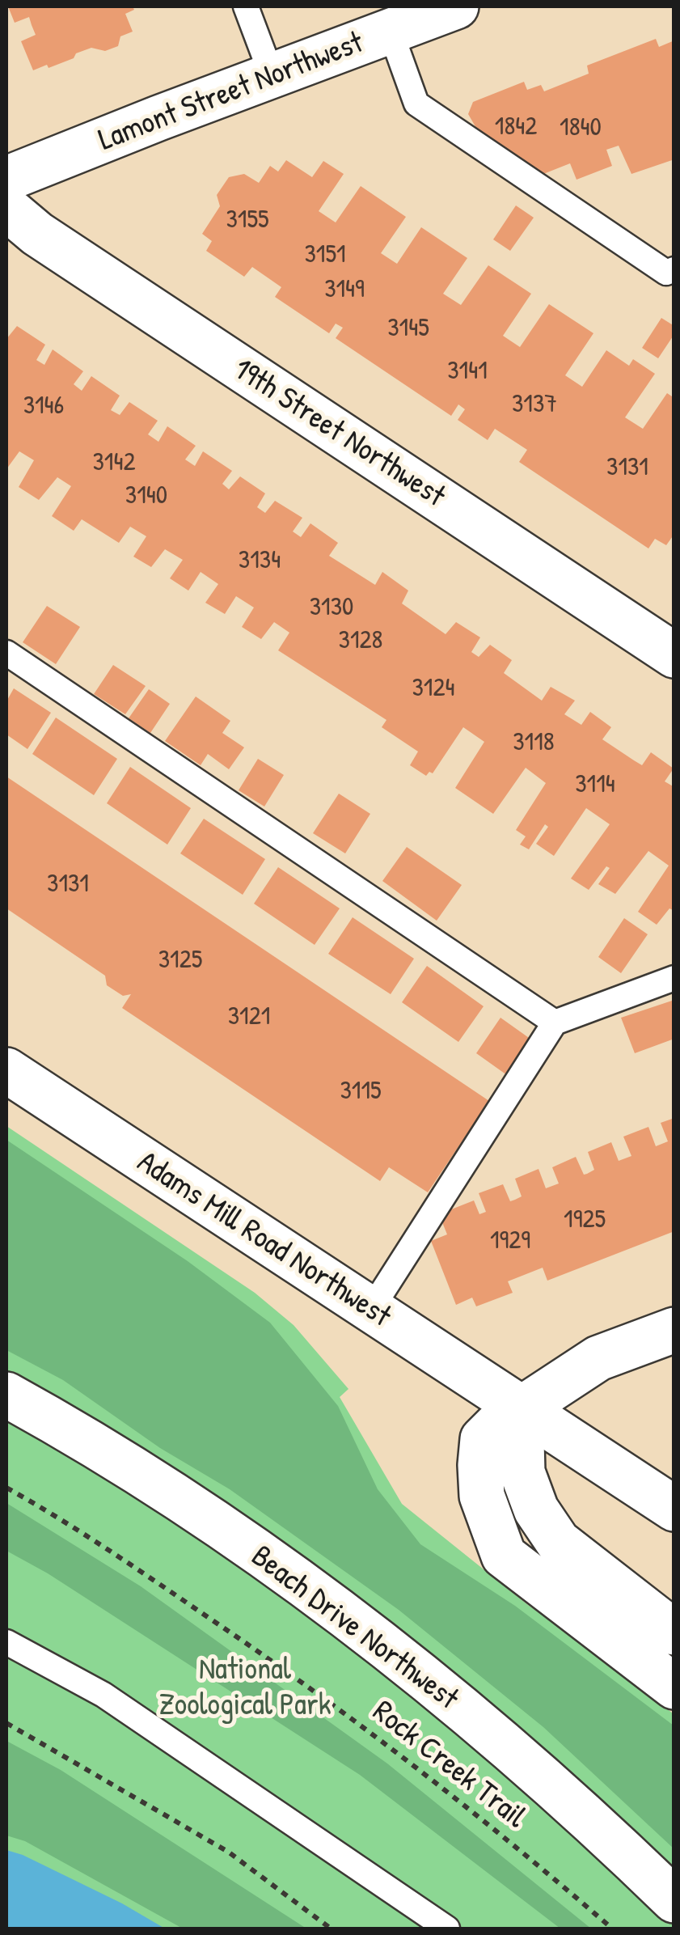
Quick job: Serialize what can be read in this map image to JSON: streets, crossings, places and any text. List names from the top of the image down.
{
  "streets": {
    "street": [
      "Lamont Street Northwest",
      "19th Street Northwest",
      "Adams Mill Road Northwest",
      "Beach Drive Northwest"
    ],
    "path": ["Rock Creek Trail"]
  },
  "parks": ["National Zoological Park"],
  "house_numbers": [
    "1842",
    "1840",
    "3155",
    "3151",
    "3149",
    "3145",
    "3141",
    "3137",
    "3146",
    "3142",
    "3131",
    "3140",
    "3134",
    "3130",
    "3128",
    "3124",
    "3118",
    "3114",
    "3131",
    "3125",
    "3121",
    "3115",
    "1925",
    "1929"
  ]
}
